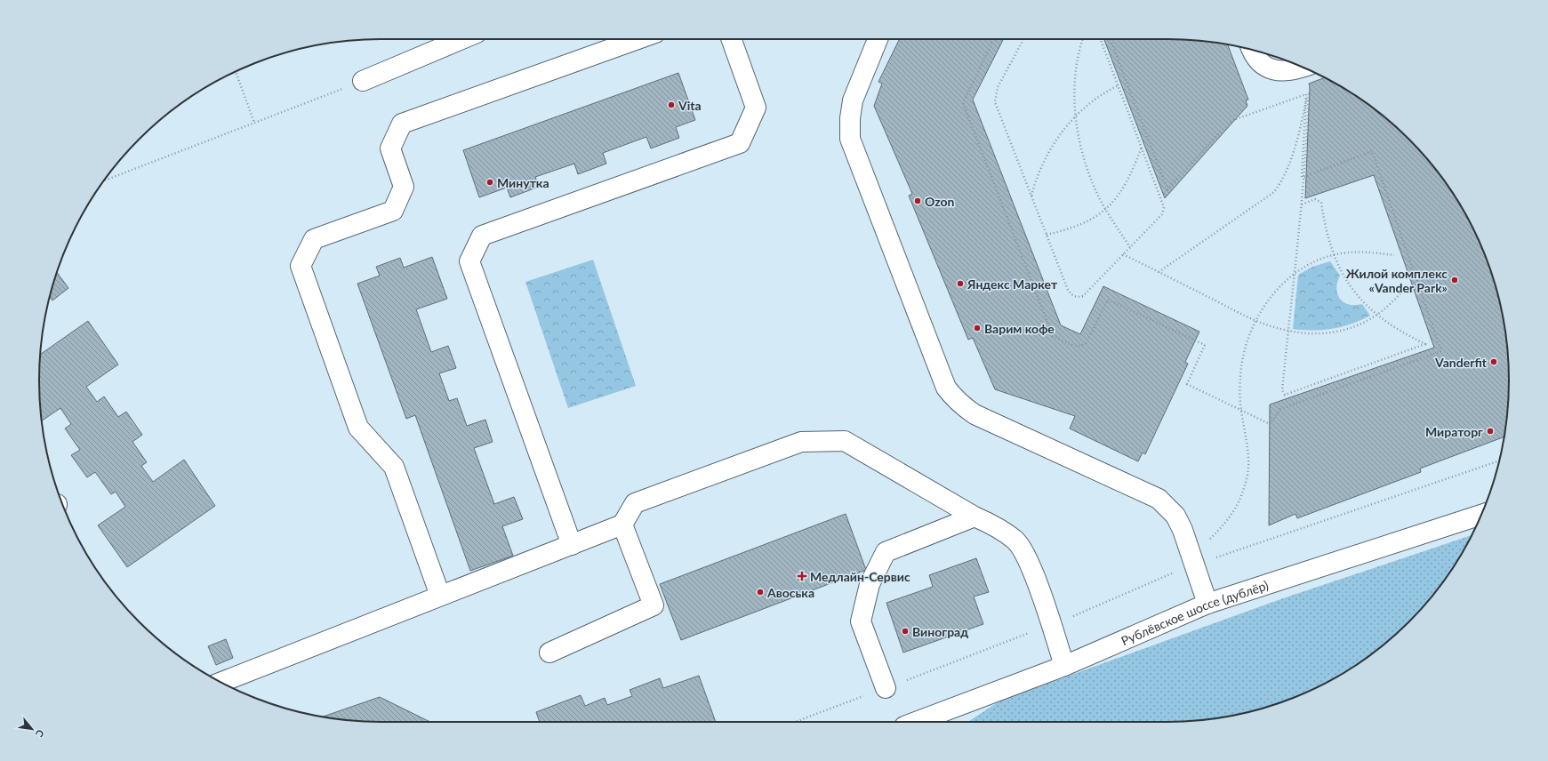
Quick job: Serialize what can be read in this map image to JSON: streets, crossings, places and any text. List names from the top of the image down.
{
  "streets": {
    "street": ["Рублёвское шоссе (дублёр)"]
  },
  "places": {
    "other": [
      "Vita",
      "Минутка",
      "Ozon",
      "Жилой комплекс «Vander Park»",
      "Яндекс Маркет",
      "Варим кофе",
      "Vanderfit",
      "Мираторг",
      "Авоська",
      "Виноград"
    ],
    "health": ["Медлайн-Сервис"]
  },
  "north": "bottom right"
}
